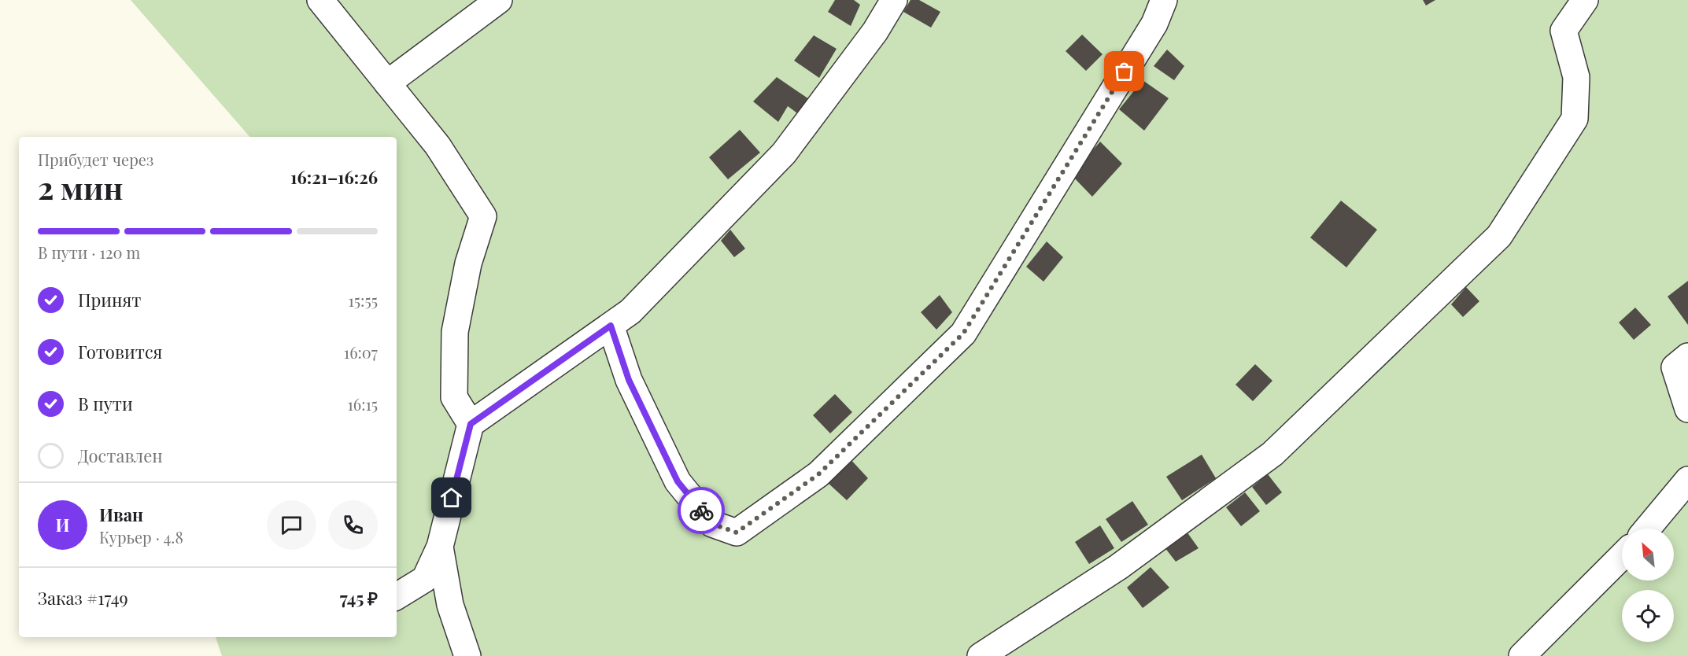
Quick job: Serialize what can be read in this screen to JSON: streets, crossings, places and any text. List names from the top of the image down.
{
  "north": "top left",
  "page": {
    "heading": ["2 мин", "Прибудет через", "16:21–16:26"],
    "panel": [
      "Иван",
      "Курьер · 4.8",
      "Заказ #1749",
      "745 ₽"
    ],
    "bar": "В пути · 120 m",
    "list": [
      ["Принят", "15:55"],
      ["Готовится", "16:07"],
      ["В пути", "16:15"],
      "Доставлен"
    ],
    "round": "И"
  }
}
